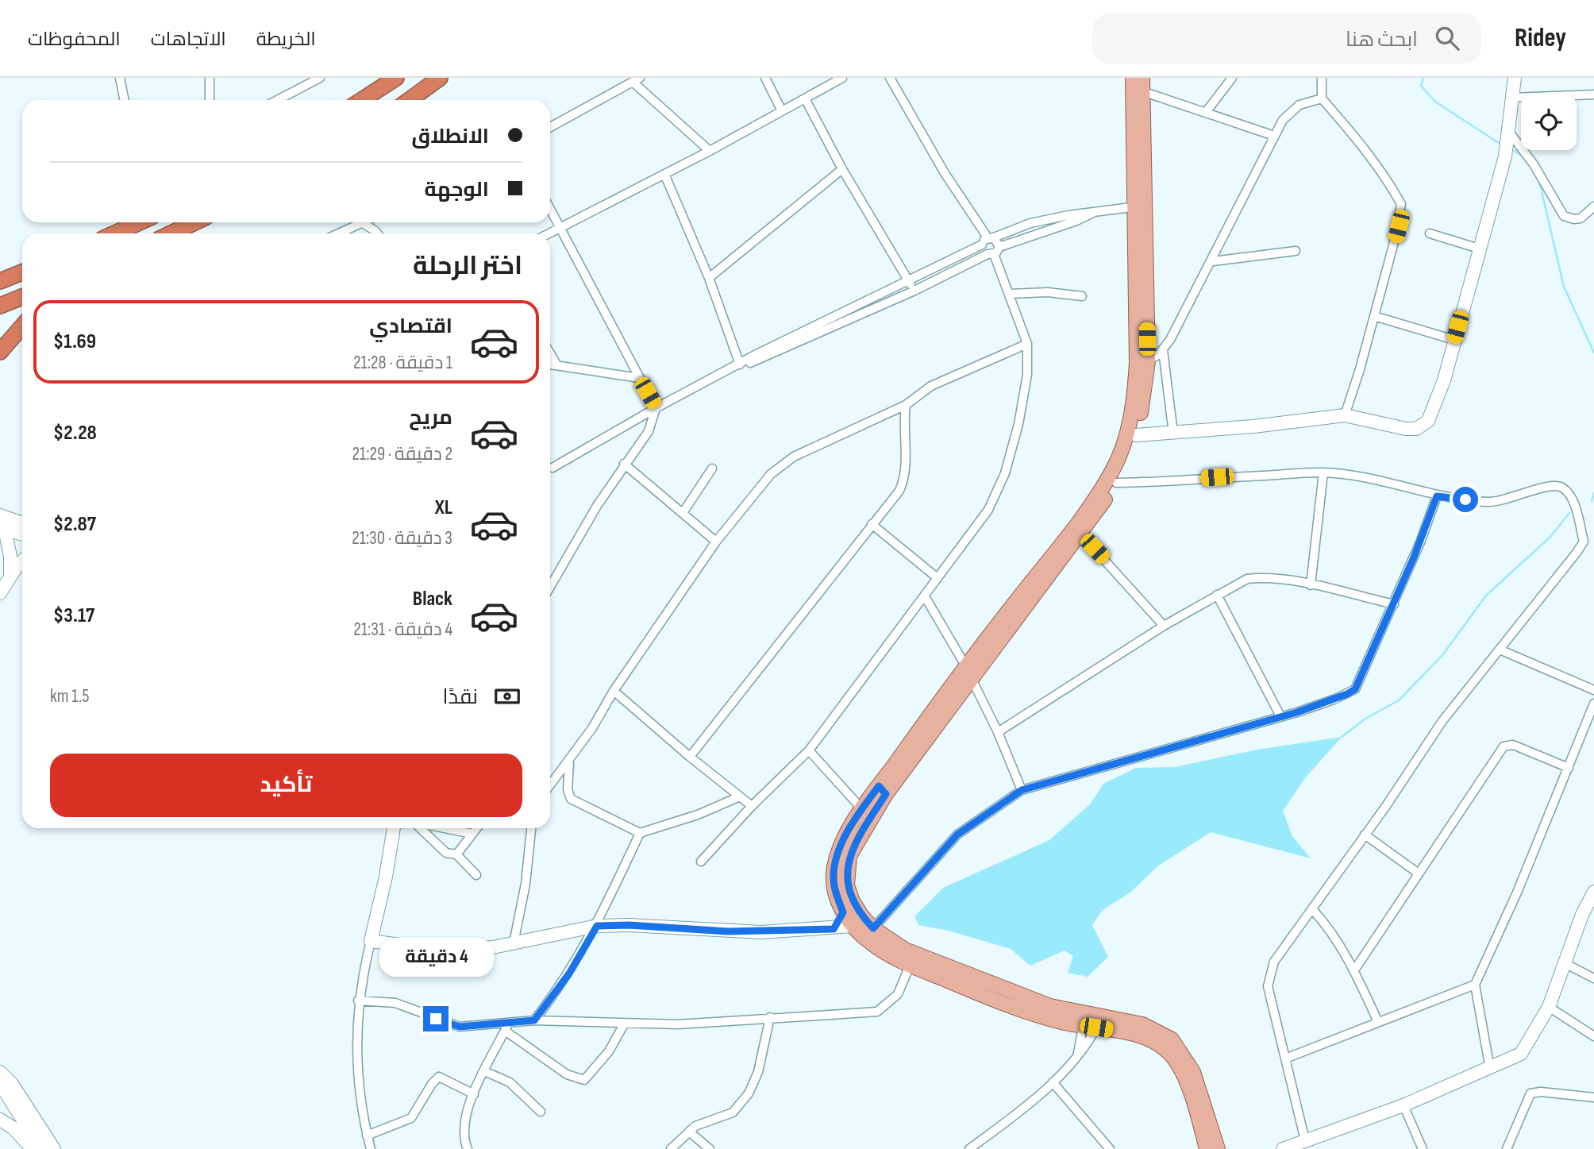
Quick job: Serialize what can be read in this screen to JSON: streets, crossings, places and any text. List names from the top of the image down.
{
  "page": {
    "header": "Ridey",
    "search": "ابحث هنا",
    "nav": ["الخريطة", "الاتجاهات", "المحفوظات"],
    "banner": ["الانطلاق", "الوجهة"],
    "heading": "اختر الرحلة",
    "list": [
      {
        "name": "اقتصادي",
        "note": "1 دقيقة · 21:28",
        "value": "$1.69"
      },
      {
        "name": "مريح",
        "note": "2 دقيقة · 21:29",
        "value": "$2.28"
      },
      {
        "name": "XL",
        "note": "3 دقيقة · 21:30",
        "value": "$2.87"
      },
      {
        "name": "Black",
        "note": "4 دقيقة · 21:31",
        "value": "$3.17"
      }
    ],
    "pay": ["نقدًا", "1.5 km"],
    "buttons": "تأكيد",
    "bubble": "4 دقيقة"
  }
}
